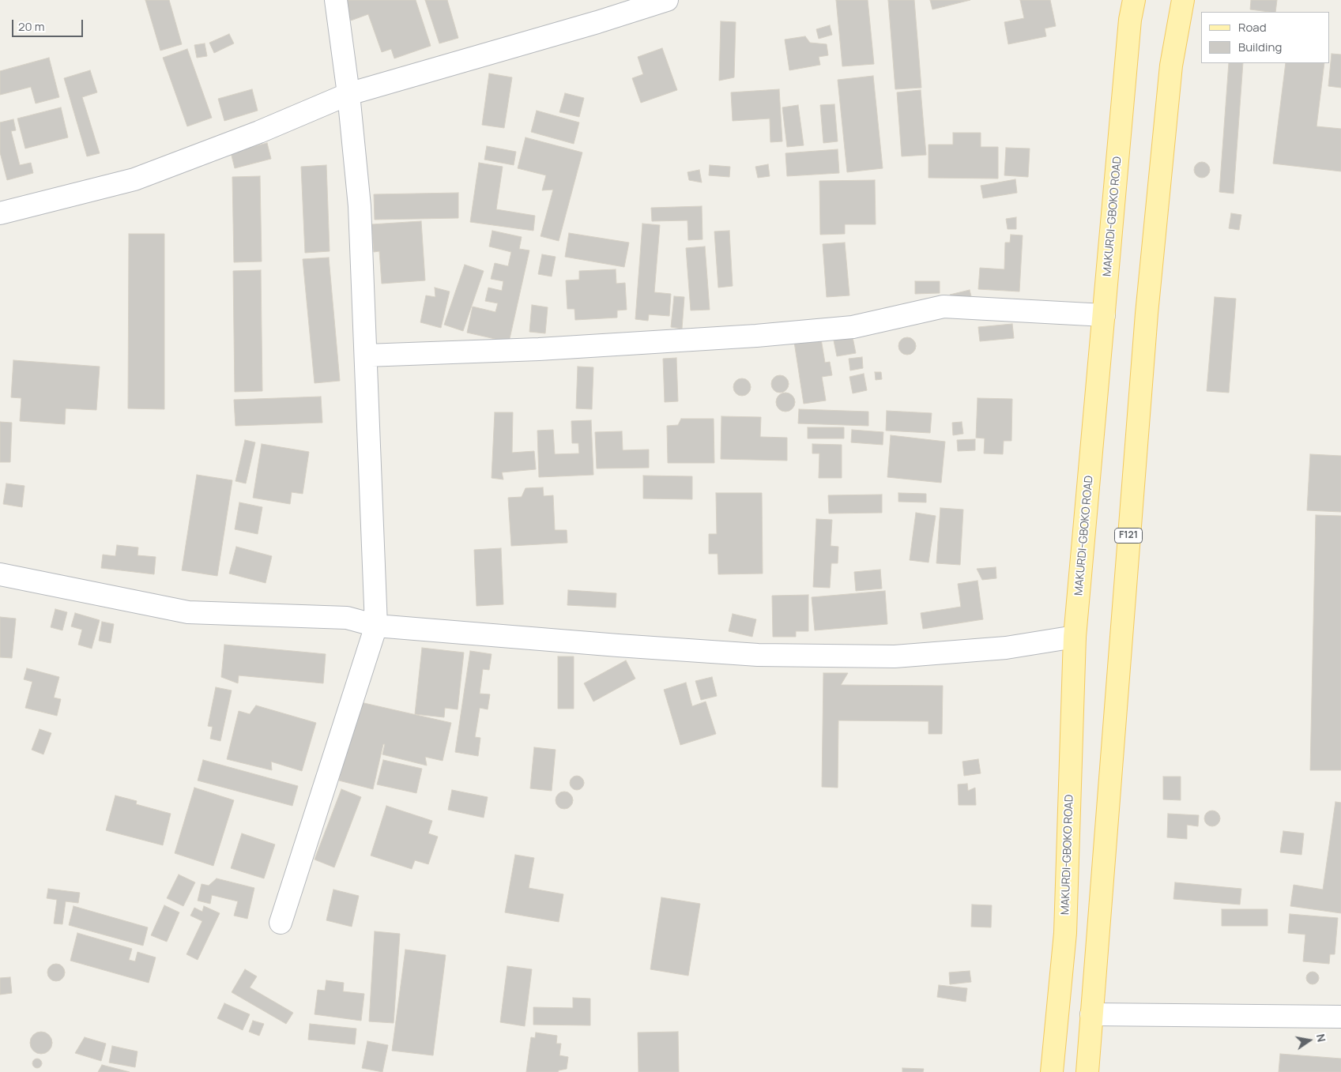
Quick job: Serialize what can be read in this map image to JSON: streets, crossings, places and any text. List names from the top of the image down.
{
  "streets": {
    "main road": ["MAKURDI-GBOKO ROAD", "F121"]
  },
  "legend": ["Road", "Building"],
  "scale_bar": "20 m",
  "north": "right"
}
